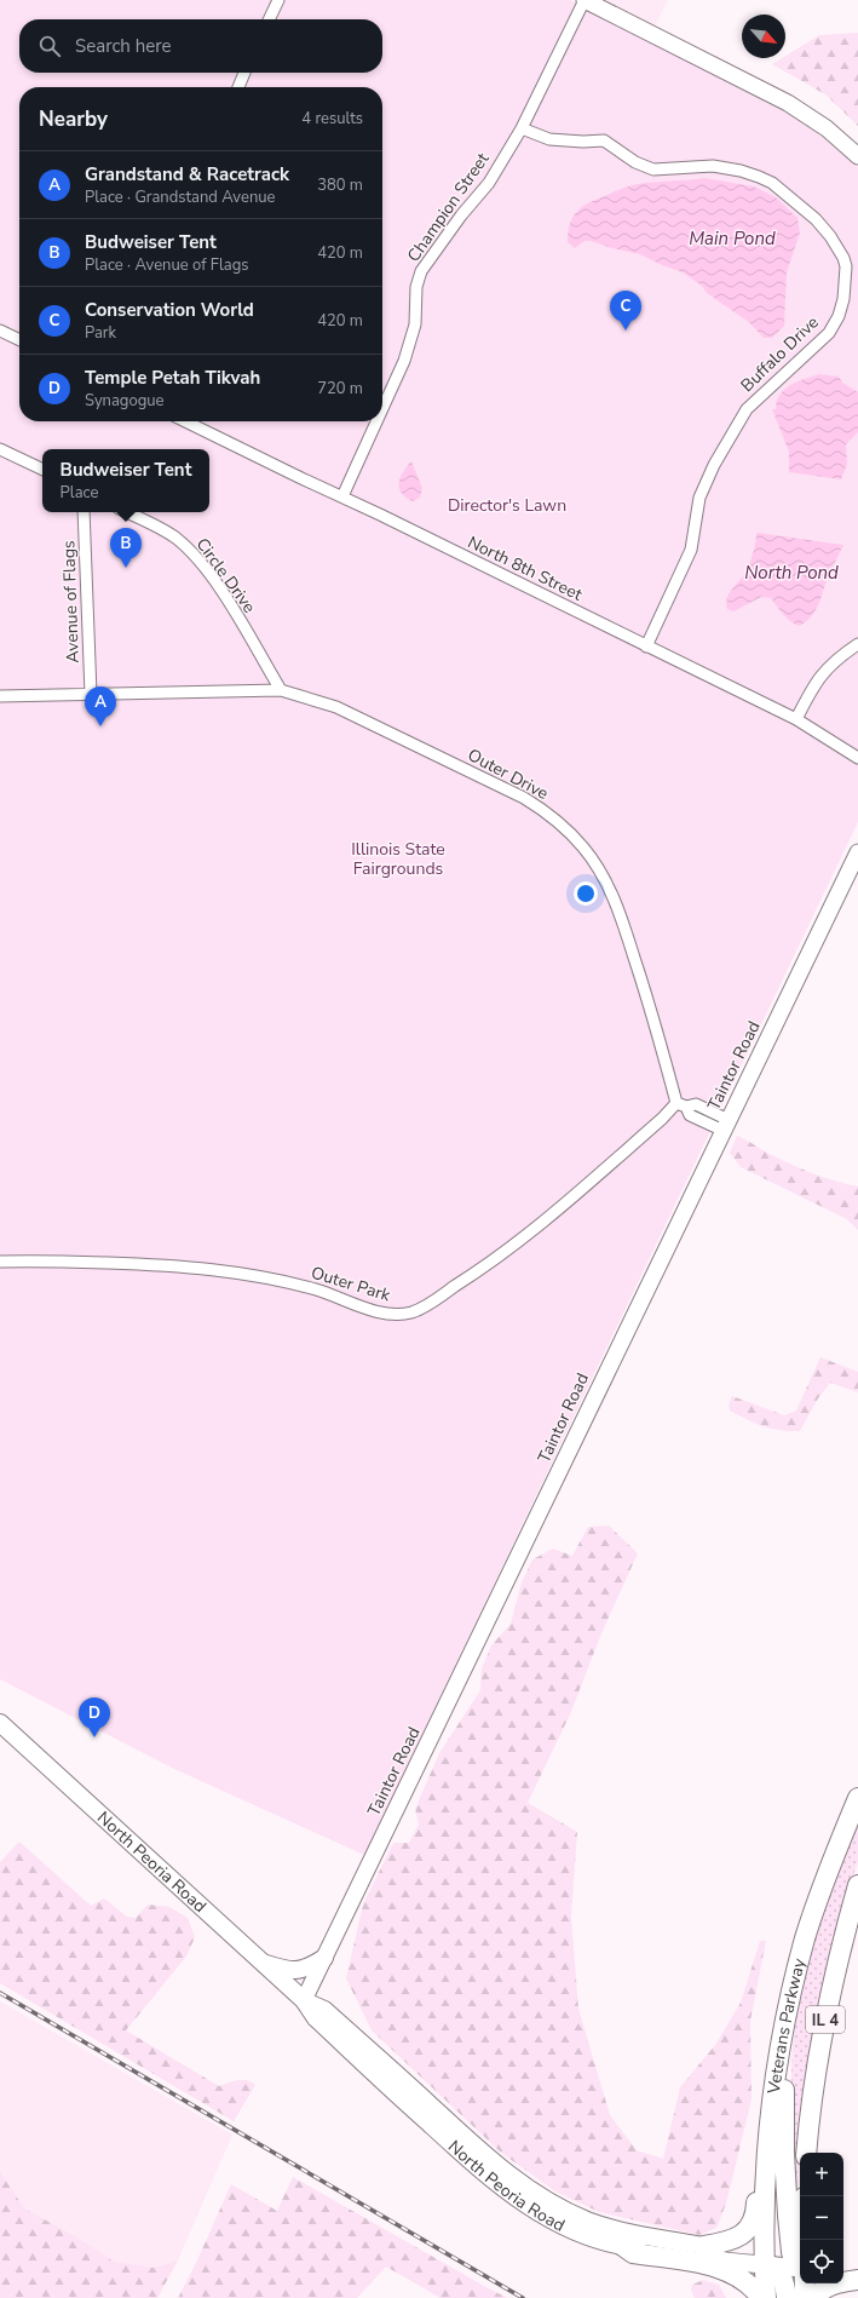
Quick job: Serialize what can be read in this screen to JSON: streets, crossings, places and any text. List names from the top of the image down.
{
  "streets": {
    "highway": ["IL 4", "Veterans Parkway"],
    "main road": ["Taintor Road", "North Peoria Road"],
    "street": [
      "Champion Street",
      "Buffalo Drive",
      "North 8th Street",
      "Circle Drive",
      "Avenue of Flags",
      "Outer Drive",
      "Outer Park"
    ]
  },
  "crossings": [
    ["Champion Street", "Buffalo Drive"],
    ["Champion Street", "North 8th Street"],
    ["Buffalo Drive", "North 8th Street"],
    ["Circle Drive", "Outer Drive"],
    ["Avenue of Flags", "Outer Drive"],
    ["Outer Drive", "Outer Park"],
    ["Taintor Road", "North Peoria Road"],
    ["North Peoria Road", "Veterans Parkway"]
  ],
  "water": ["Main Pond", "North Pond"],
  "parks": ["Director's Lawn", "Illinois State Fairgrounds"],
  "north": "bottom right",
  "page": {
    "search": "Search here",
    "heading": ["Nearby", "4 results"],
    "list": [
      {
        "mark": "A",
        "name": "Grandstand & Racetrack",
        "note": "Place · Grandstand Avenue",
        "value": "380 m"
      },
      {
        "mark": "B",
        "name": "Budweiser Tent",
        "note": "Place · Avenue of Flags",
        "value": "420 m"
      },
      {
        "mark": "C",
        "name": "Conservation World",
        "note": "Park",
        "value": "420 m"
      },
      {
        "mark": "D",
        "name": "Temple Petah Tikvah",
        "note": "Synagogue",
        "value": "720 m"
      }
    ],
    "pins": [
      "C",
      "B",
      "A",
      "D"
    ],
    "popup": ["Budweiser Tent", "Place"],
    "map_buttons": ["+", "−"]
  }
}
